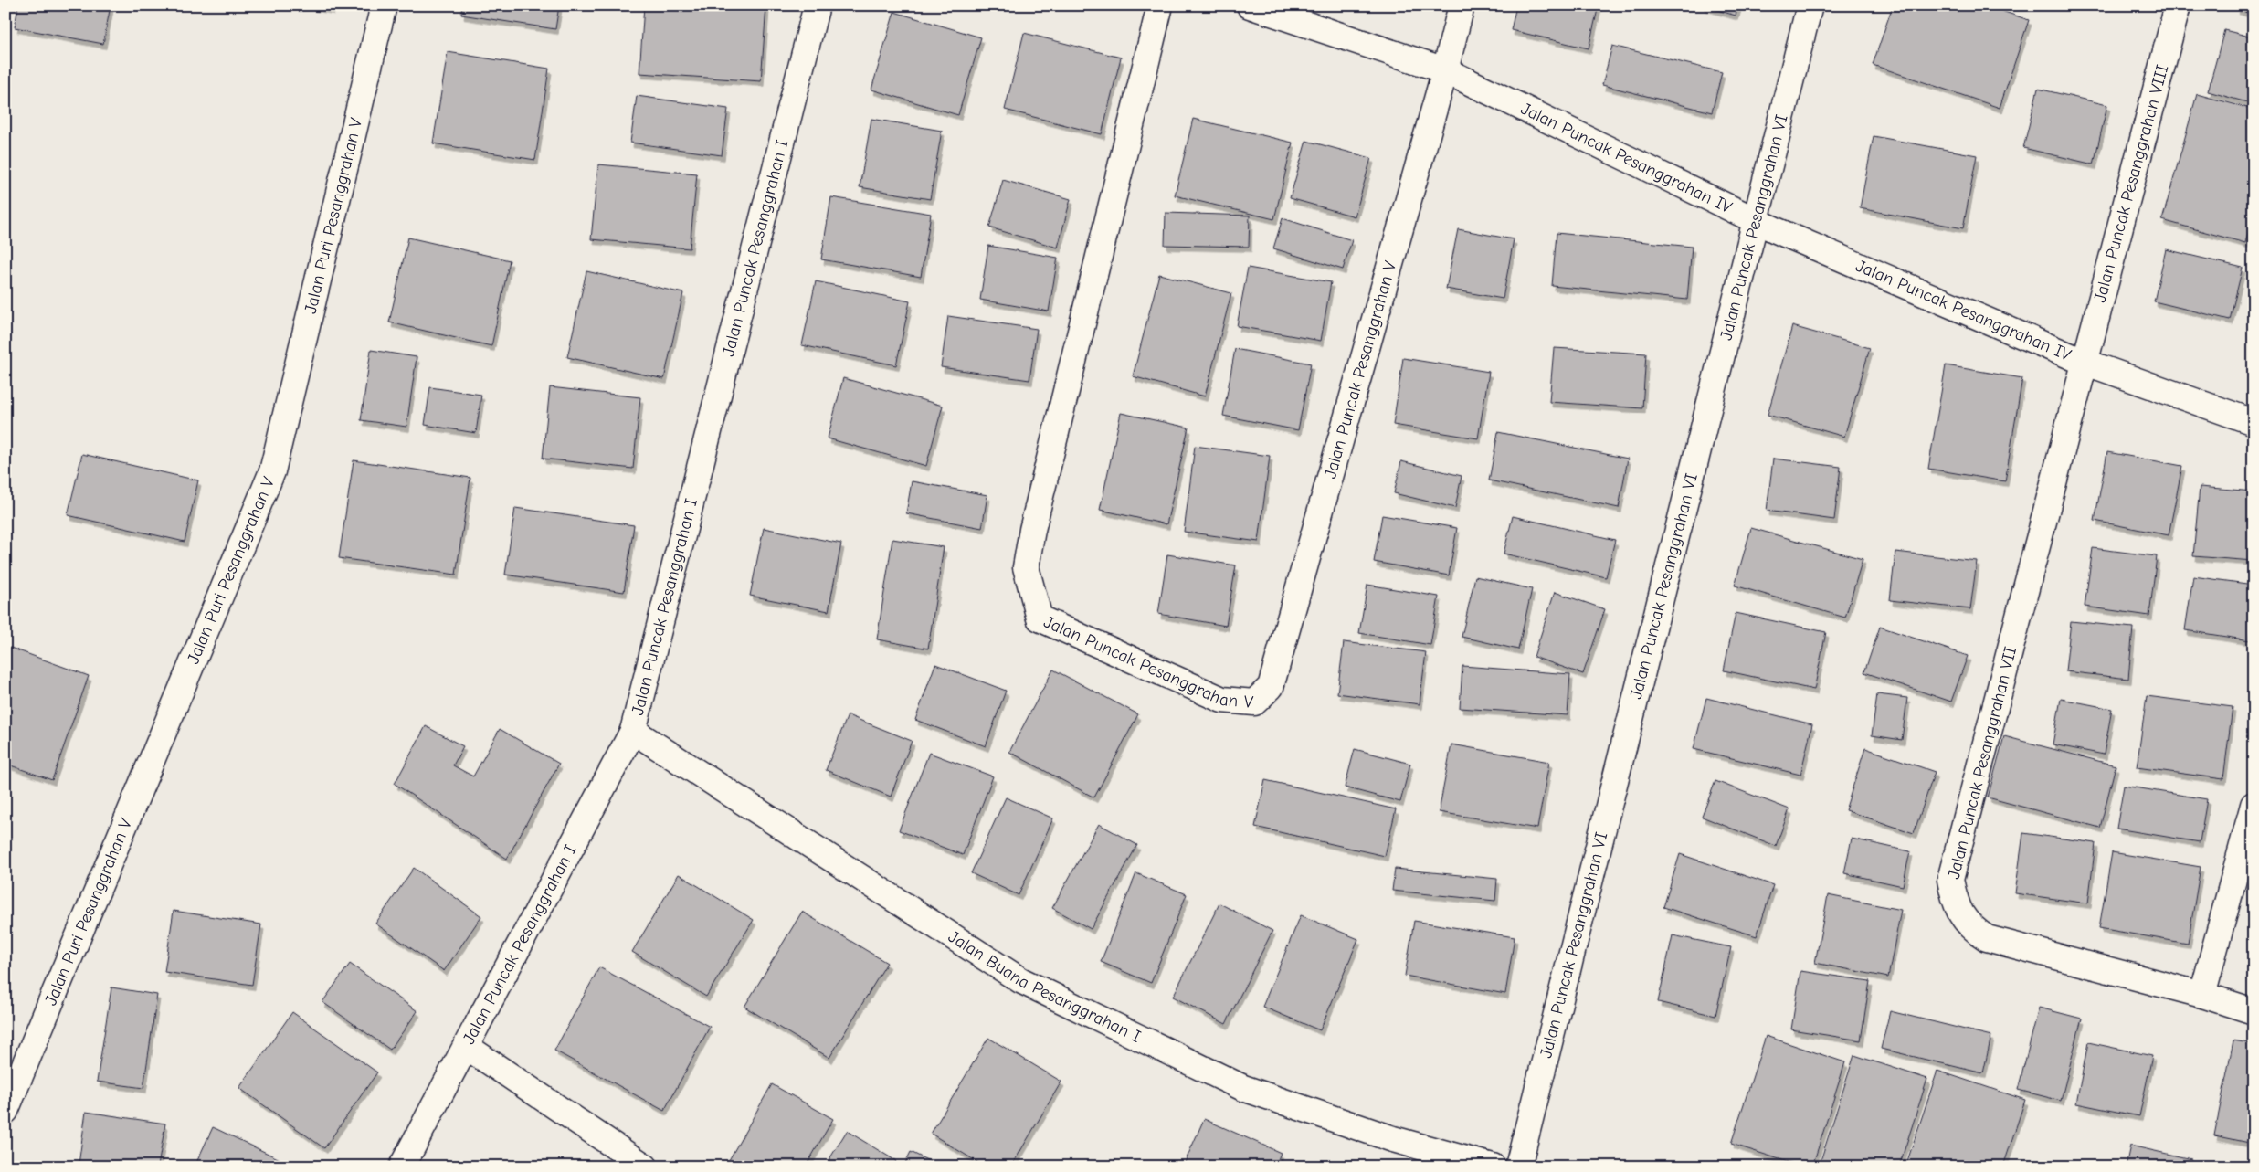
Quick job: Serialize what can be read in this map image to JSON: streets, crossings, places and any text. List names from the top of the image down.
{
  "streets": {
    "street": [
      "Jalan Puncak Pesanggrahan IV",
      "Jalan Puncak Pesanggrahan VIII",
      "Jalan Puri Pesanggrahan V",
      "Jalan Puncak Pesanggrahan VI",
      "Jalan Puncak Pesanggrahan I",
      "Jalan Puncak Pesanggrahan V",
      "Jalan Puncak Pesanggrahan VII",
      "Jalan Buana Pesanggrahan I"
    ]
  },
  "crossings": [
    ["Jalan Puncak Pesanggrahan IV", "Jalan Puncak Pesanggrahan VIII"],
    ["Jalan Puncak Pesanggrahan IV", "Jalan Puncak Pesanggrahan VI"],
    ["Jalan Puncak Pesanggrahan IV", "Jalan Puncak Pesanggrahan V"],
    ["Jalan Puncak Pesanggrahan IV", "Jalan Puncak Pesanggrahan VII"],
    ["Jalan Puncak Pesanggrahan VIII", "Jalan Puncak Pesanggrahan VII"],
    ["Jalan Puncak Pesanggrahan I", "Jalan Buana Pesanggrahan I"]
  ]
}
